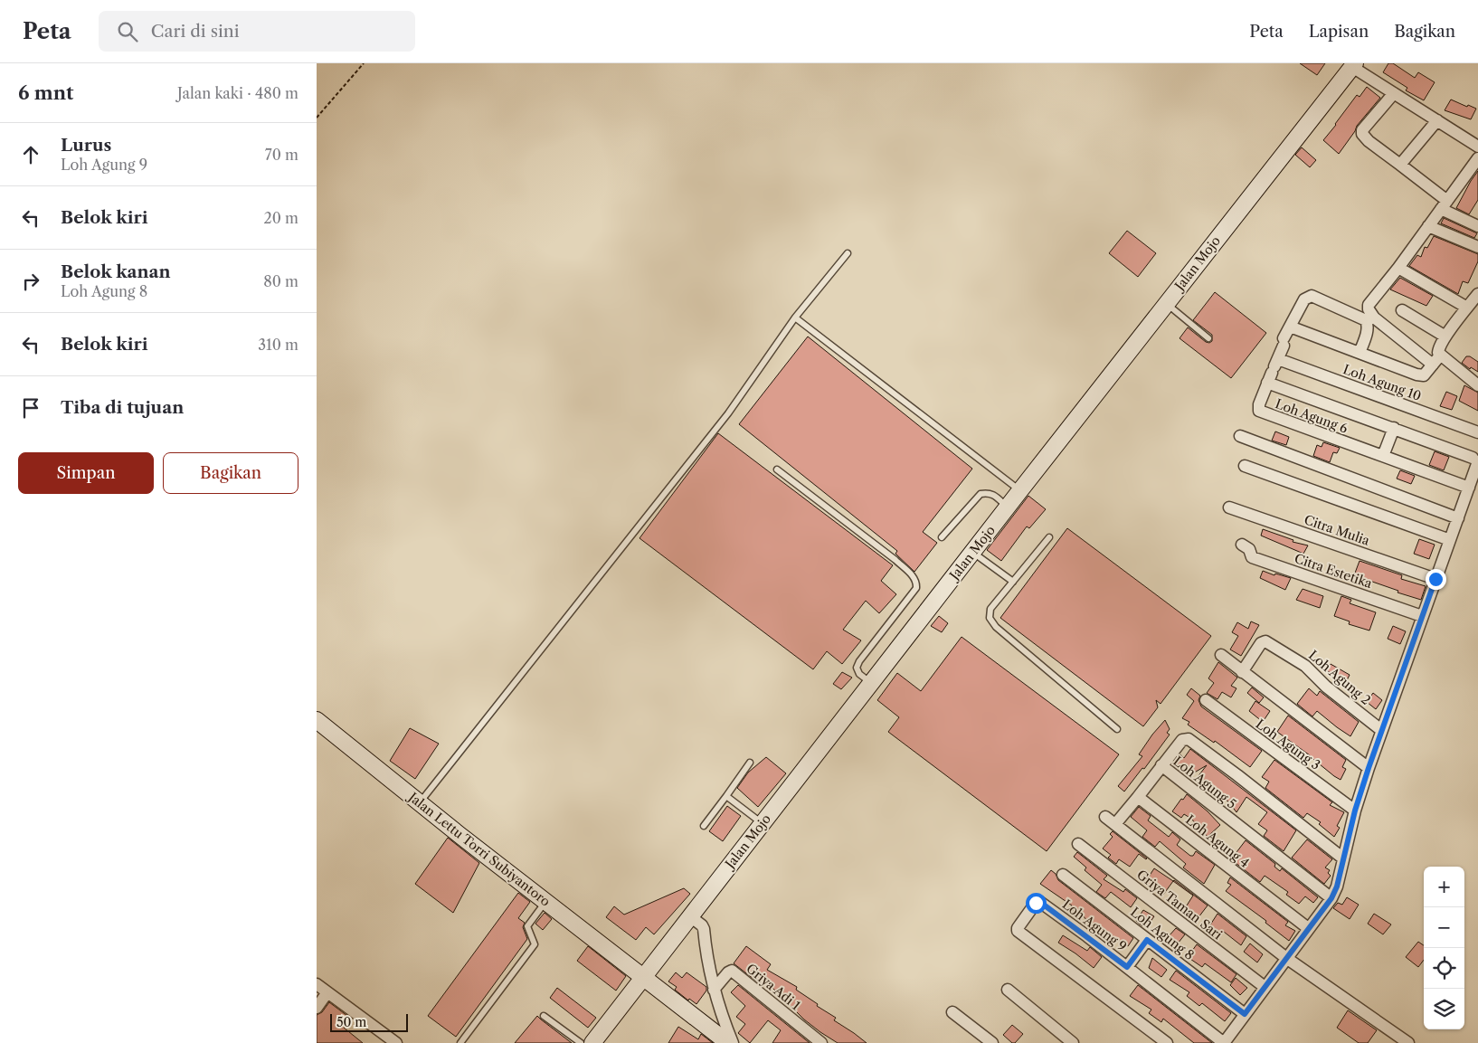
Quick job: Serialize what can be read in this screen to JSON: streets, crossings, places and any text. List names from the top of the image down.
{
  "streets": {
    "street": [
      "Jalan Mojo",
      "Loh Agung 10",
      "Loh Agung 6",
      "Citra Mulia",
      "Citra Estetika",
      "Loh Agung 2",
      "Loh Agung 3",
      "Loh Agung 5",
      "Loh Agung 4",
      "Jalan Lettu Torri Subiyantoro",
      "Griya Taman Sari",
      "Loh Agung 9",
      "Loh Agung 8",
      "Griya Adi 1"
    ]
  },
  "crossings": [
    ["Jalan Mojo", "Jalan Lettu Torri Subiyantoro"],
    ["Loh Agung 10", "Loh Agung 6"]
  ],
  "scale_bar": "50 m",
  "page": {
    "header": "Peta",
    "search": "Cari di sini",
    "nav": ["Peta", "Lapisan", "Bagikan"],
    "heading": ["6 mnt", "Jalan kaki · 480 m"],
    "list": [
      ["Lurus", "Loh Agung 9", "70 m"],
      ["Belok kiri", "20 m"],
      ["Belok kanan", "Loh Agung 8", "80 m"],
      ["Belok kiri", "310 m"],
      "Tiba di tujuan"
    ],
    "buttons": ["Simpan", "Bagikan"],
    "map_buttons": ["+", "−"],
    "scale": "50 m"
  }
}
